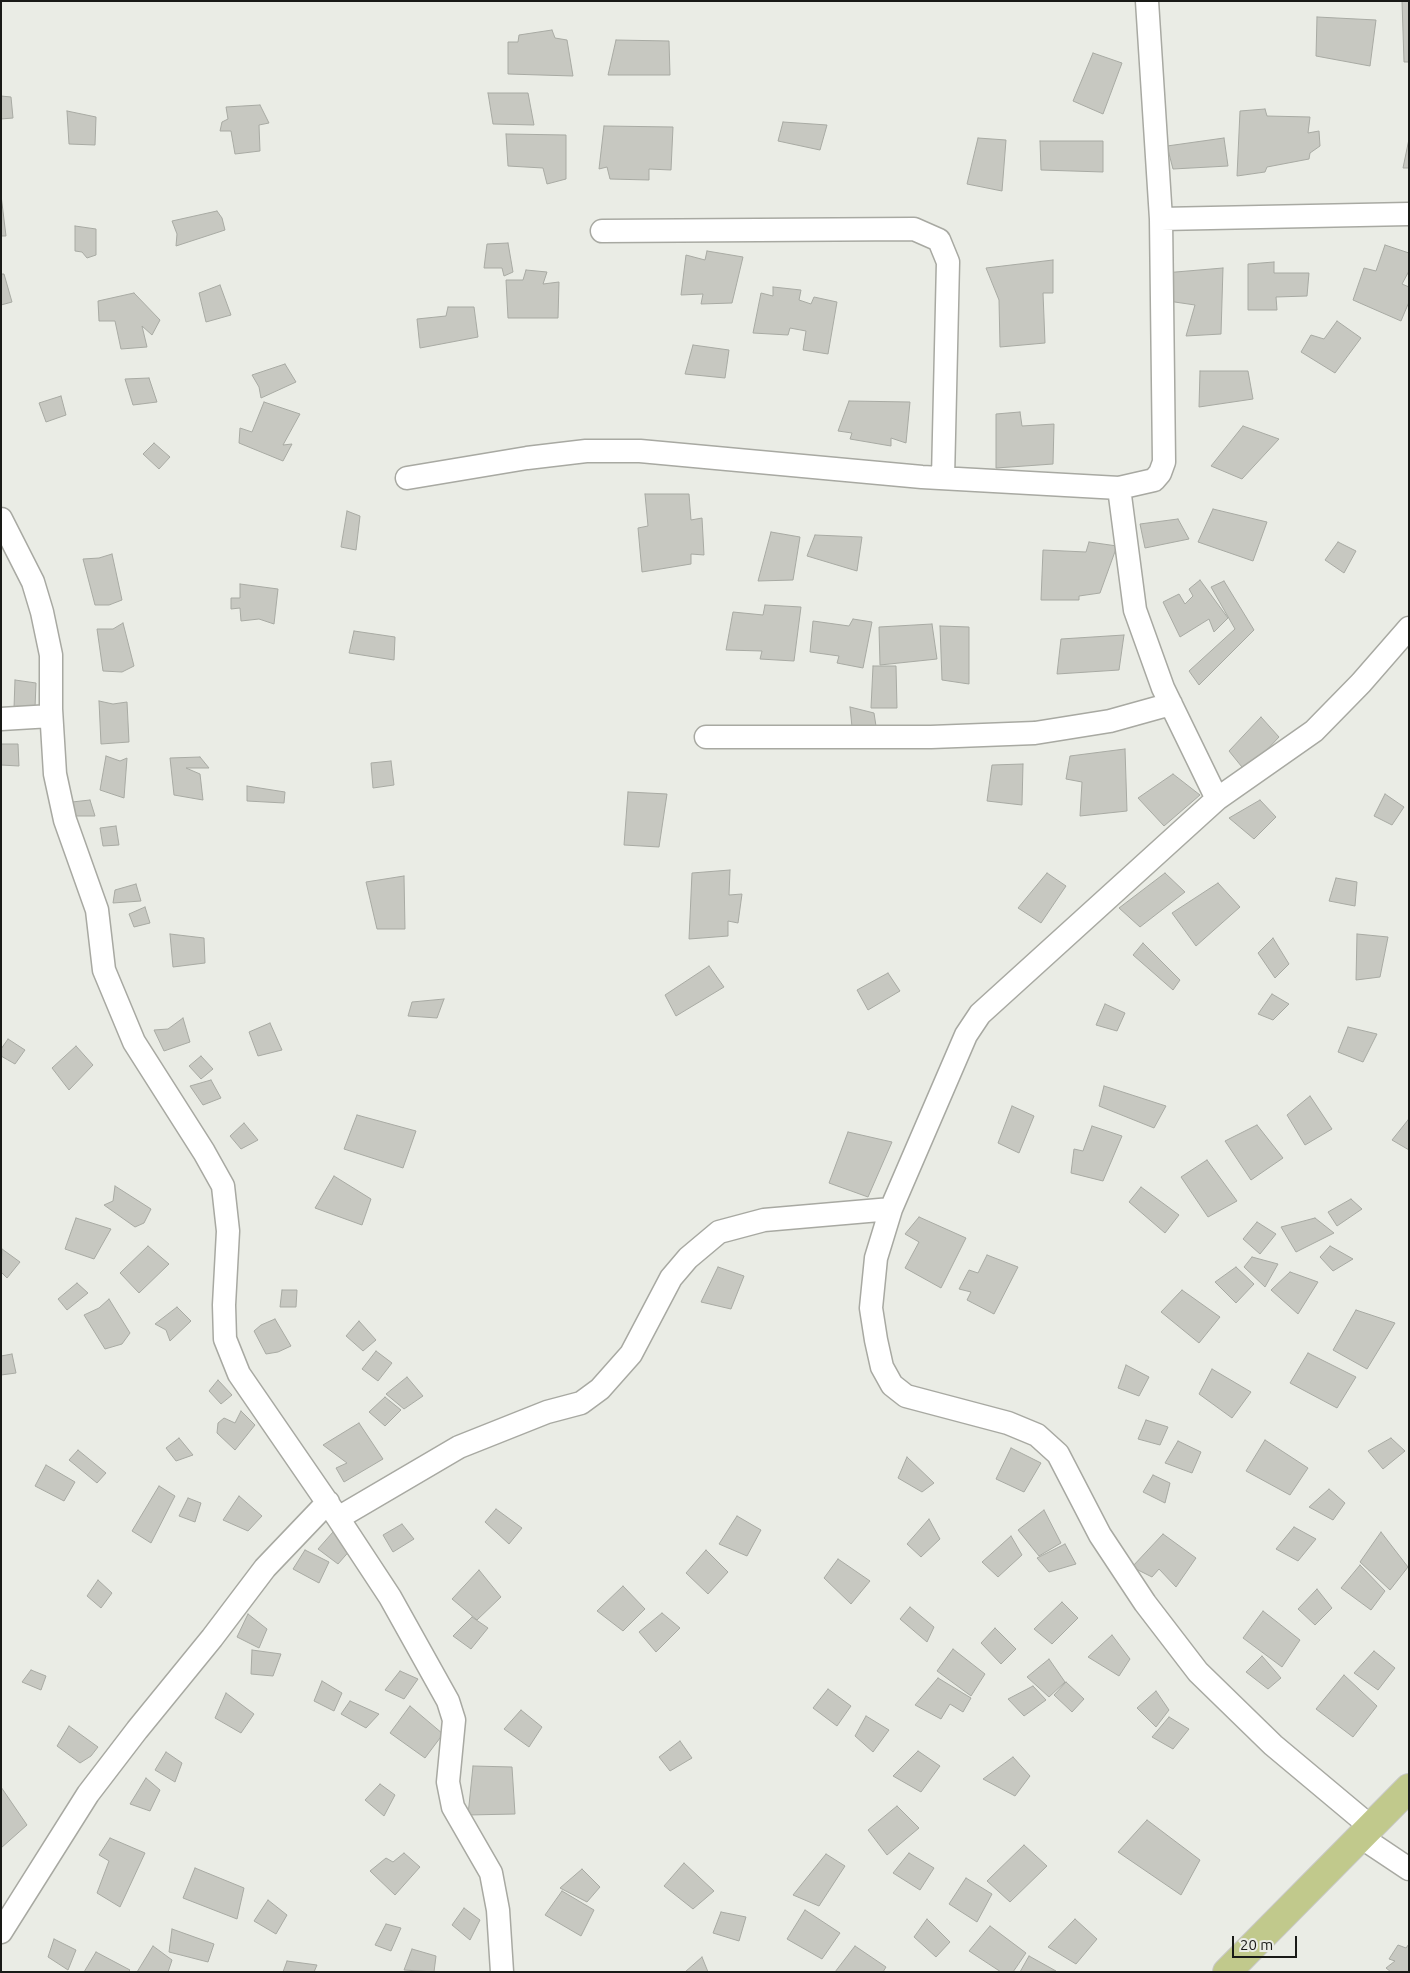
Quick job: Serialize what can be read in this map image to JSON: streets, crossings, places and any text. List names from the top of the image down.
{
  "scale_bar": "20 m"
}
